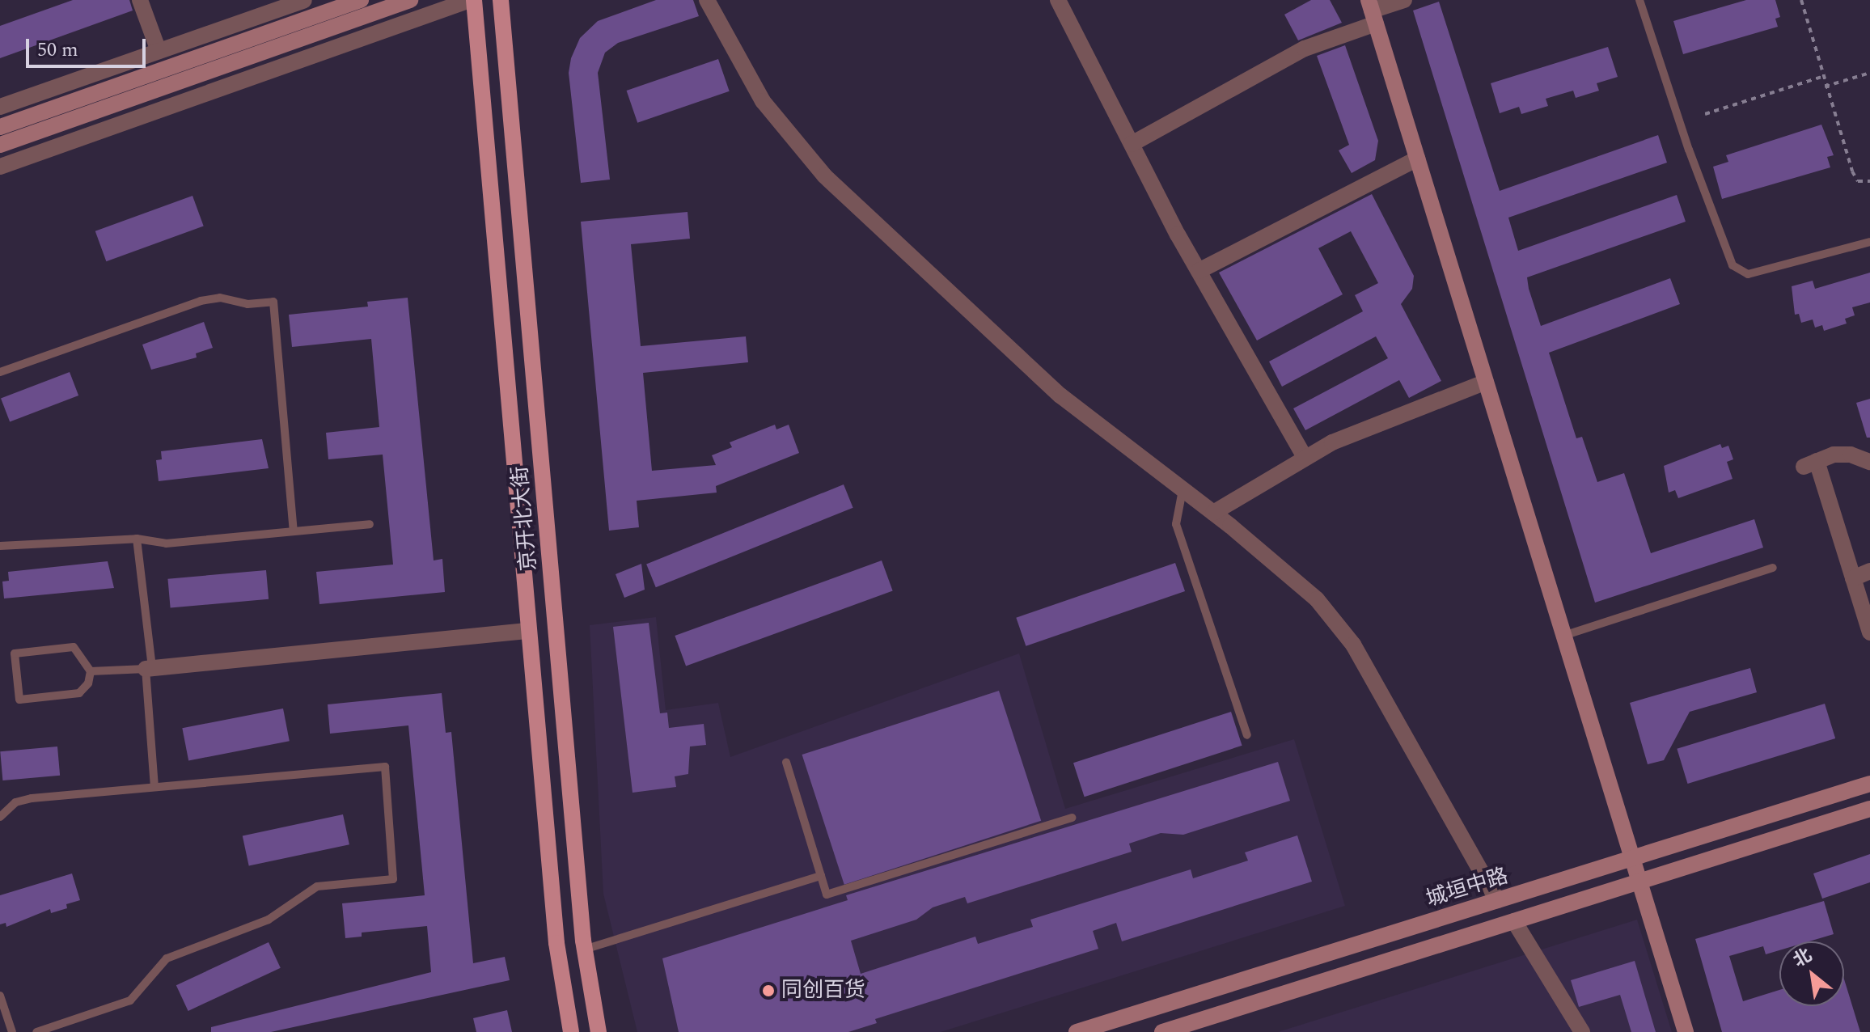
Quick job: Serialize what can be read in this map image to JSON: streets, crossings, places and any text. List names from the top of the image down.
{
  "streets": {
    "main road": ["京开北大街", "城垣中路"]
  },
  "places": ["同创百货"],
  "scale_bar": "50 m",
  "north": "top left"
}
